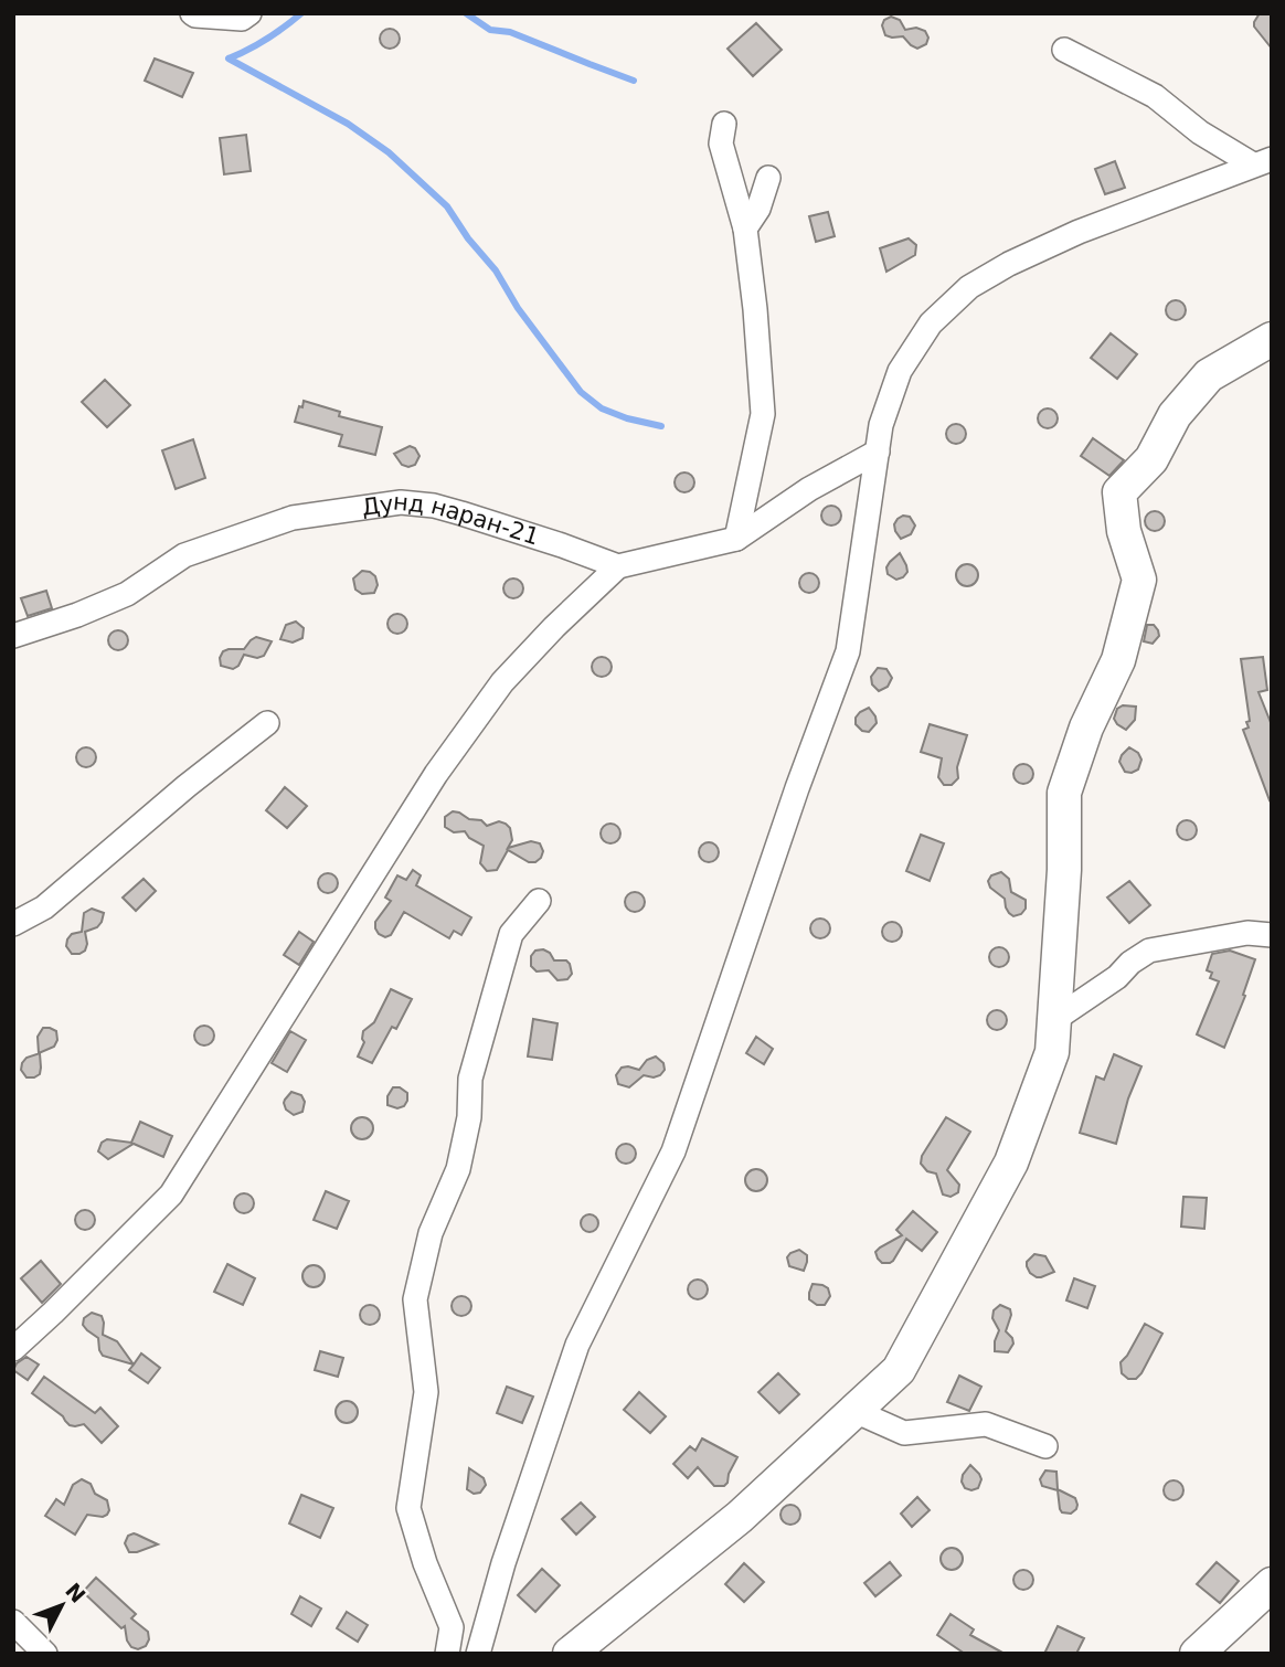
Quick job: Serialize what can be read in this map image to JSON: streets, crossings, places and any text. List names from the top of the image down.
{
  "streets": {
    "street": ["Дунд наран-21"]
  },
  "north": "top right"
}
